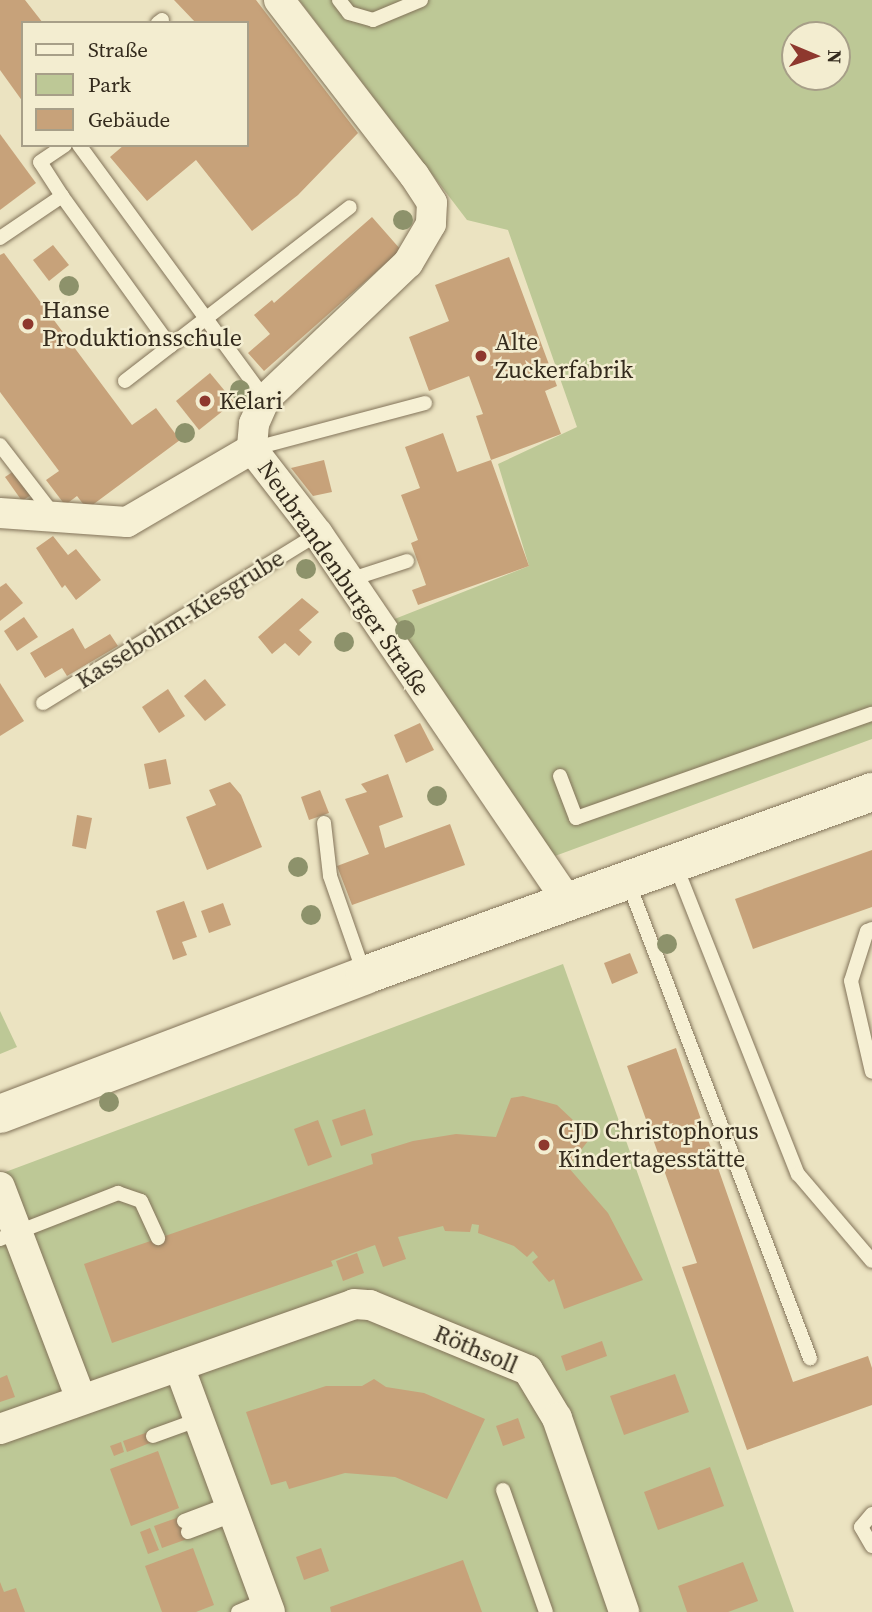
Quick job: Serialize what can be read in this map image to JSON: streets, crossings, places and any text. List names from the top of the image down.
{
  "streets": {
    "street": ["Neubrandenburger Straße", "Röthsoll"],
    "lane": ["Kassebohm-Kiesgrube"]
  },
  "crossings": [
    ["Neubrandenburger Straße", "Kassebohm-Kiesgrube"]
  ],
  "places": [
    "Hanse Produktionsschule",
    "Alte Zuckerfabrik",
    "Kelari",
    "CJD Christophorus Kindertagesstätte"
  ],
  "legend": ["Straße", "Park", "Gebäude"],
  "north": "right"
}
